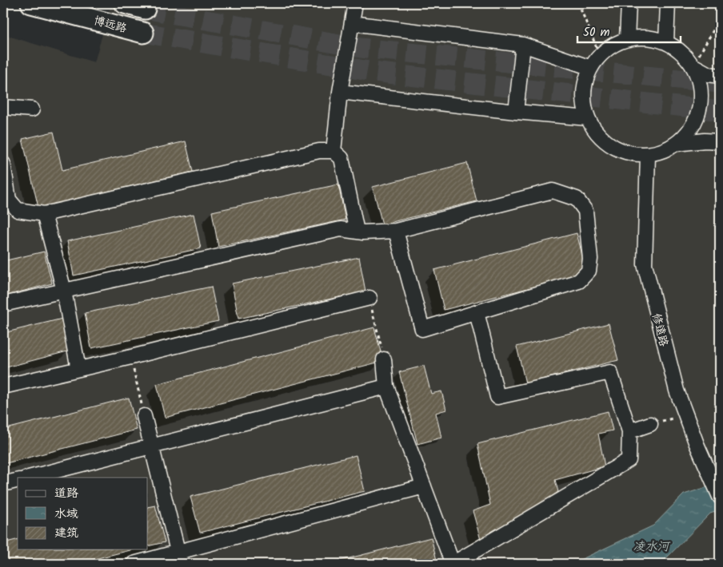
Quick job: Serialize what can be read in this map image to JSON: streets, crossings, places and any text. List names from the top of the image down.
{
  "streets": {
    "main road": ["博远路"],
    "street": ["修遠路"]
  },
  "water": ["凌水河"],
  "legend": ["道路", "水域", "建筑"],
  "scale_bar": "50 m"
}
